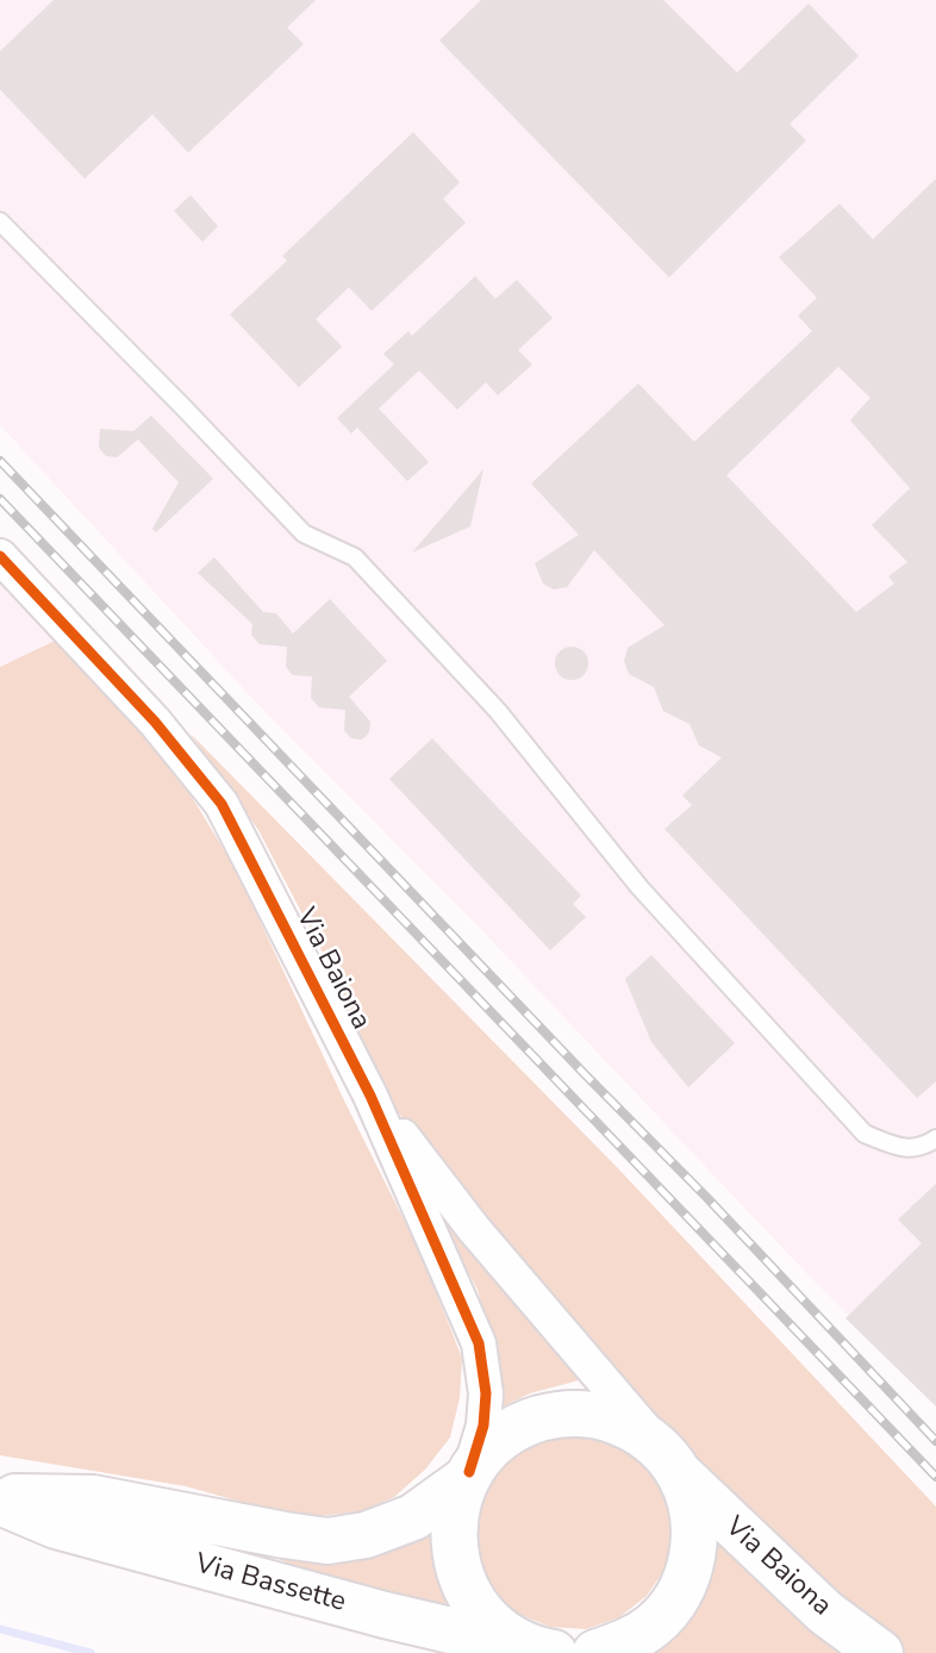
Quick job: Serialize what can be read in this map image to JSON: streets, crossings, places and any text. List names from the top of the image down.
{
  "streets": {
    "main road": ["Via Baiona", "Via Bassette"]
  },
  "crossings": [
    ["Via Baiona", "Via Bassette"]
  ]
}
